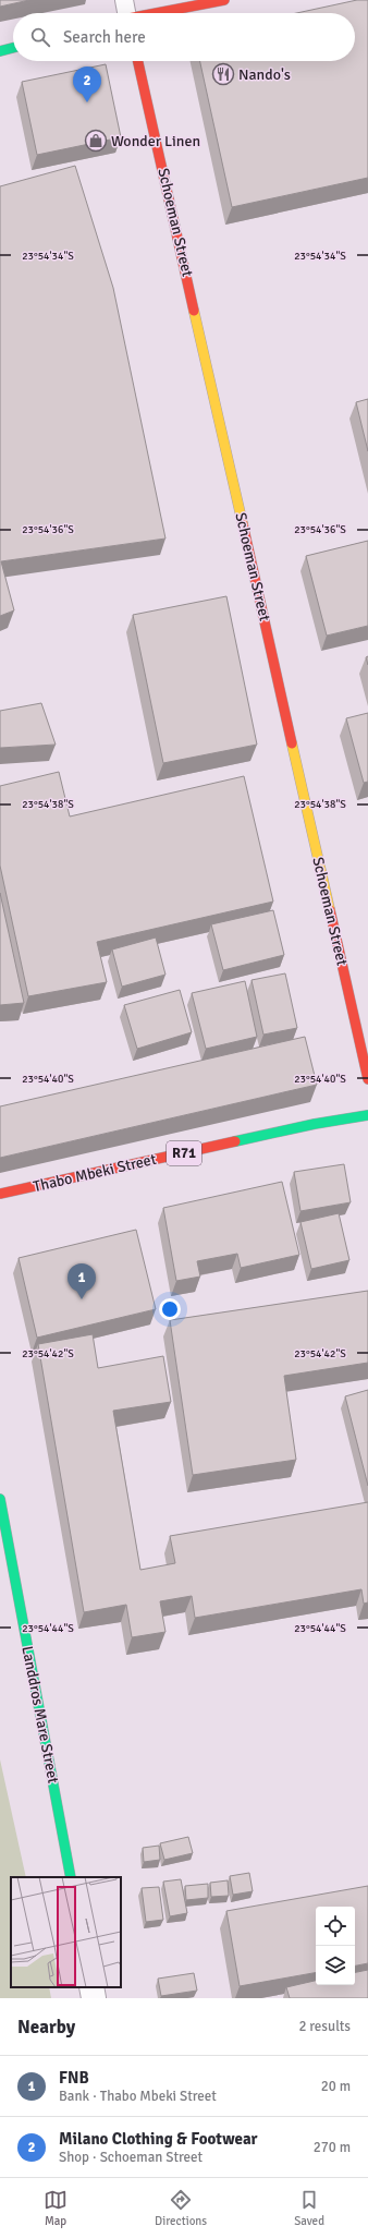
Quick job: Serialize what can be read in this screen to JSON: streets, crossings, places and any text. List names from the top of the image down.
{
  "streets": {
    "street": [
      "Schoeman Street",
      "R71",
      "Thabo Mbeki Street",
      "Landdros Mare Street"
    ]
  },
  "places": {
    "restaurant": ["Nando's"],
    "shop": ["Wonder Linen"]
  },
  "page": {
    "search": "Search here",
    "pins": ["2", "1"],
    "heading": ["Nearby", "2 results"],
    "list": [
      {
        "mark": "1",
        "name": "FNB",
        "note": "Bank · Thabo Mbeki Street",
        "value": "20 m"
      },
      {
        "mark": "2",
        "name": "Milano Clothing & Footwear",
        "note": "Shop · Schoeman Street",
        "value": "270 m"
      }
    ],
    "nav": ["Map", "Directions", "Saved"]
  },
  "coordinates": [
    "23°54'34\"S",
    "23°54'36\"S",
    "23°54'38\"S",
    "23°54'40\"S",
    "23°54'42\"S",
    "23°54'44\"S"
  ]
}
